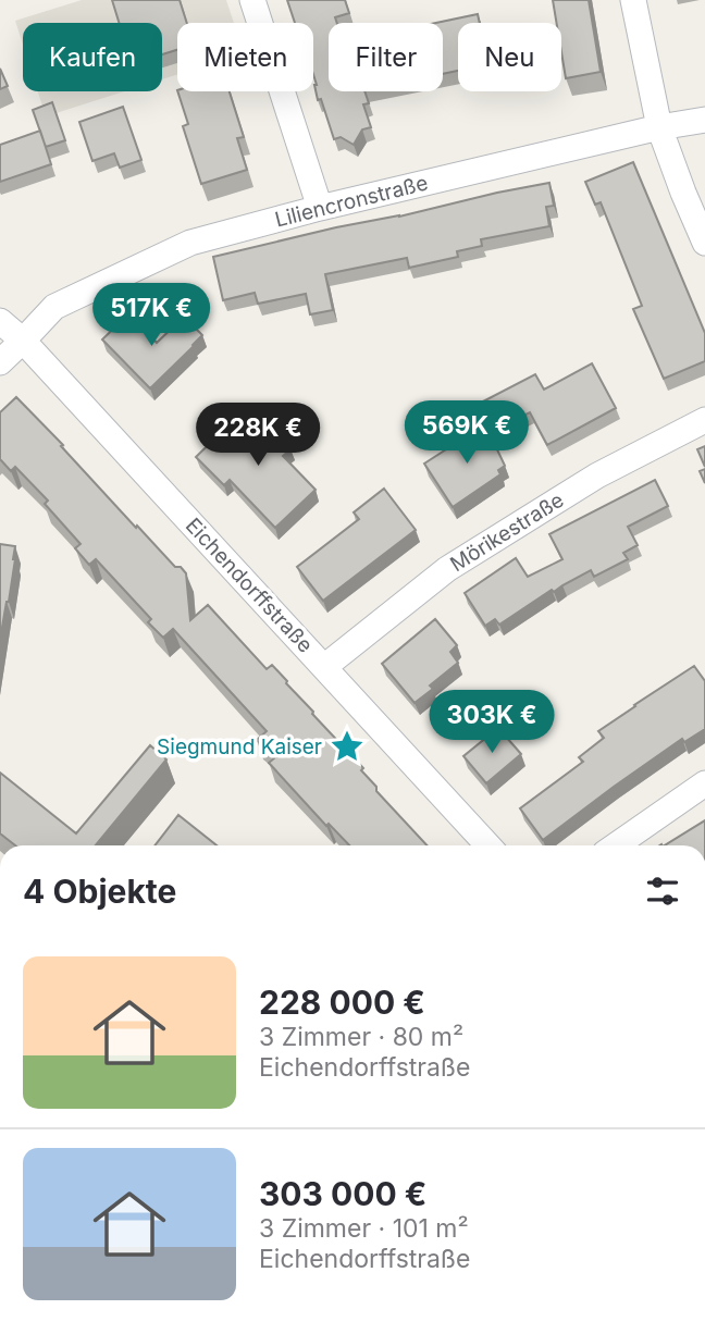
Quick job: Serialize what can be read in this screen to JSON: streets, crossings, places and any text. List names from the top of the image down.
{
  "streets": {
    "street": ["Liliencronstraße", "Mörikestraße", "Eichendorffstraße"]
  },
  "crossings": [
    ["Liliencronstraße", "Eichendorffstraße"],
    ["Mörikestraße", "Eichendorffstraße"]
  ],
  "places": {
    "place": ["Siegmund Kaiser"]
  },
  "page": {
    "chip": [
      "Kaufen",
      "Mieten",
      "Filter",
      "Neu"
    ],
    "price": [
      "517K €",
      "569K €",
      "228K €",
      "303K €"
    ],
    "heading": "4 Objekte",
    "list": [
      {
        "name": "228 000 €",
        "note": "3 Zimmer · 80 m² · Eichendorffstraße"
      },
      {
        "name": "303 000 €",
        "note": "3 Zimmer · 101 m² · Eichendorffstraße"
      }
    ]
  }
}
